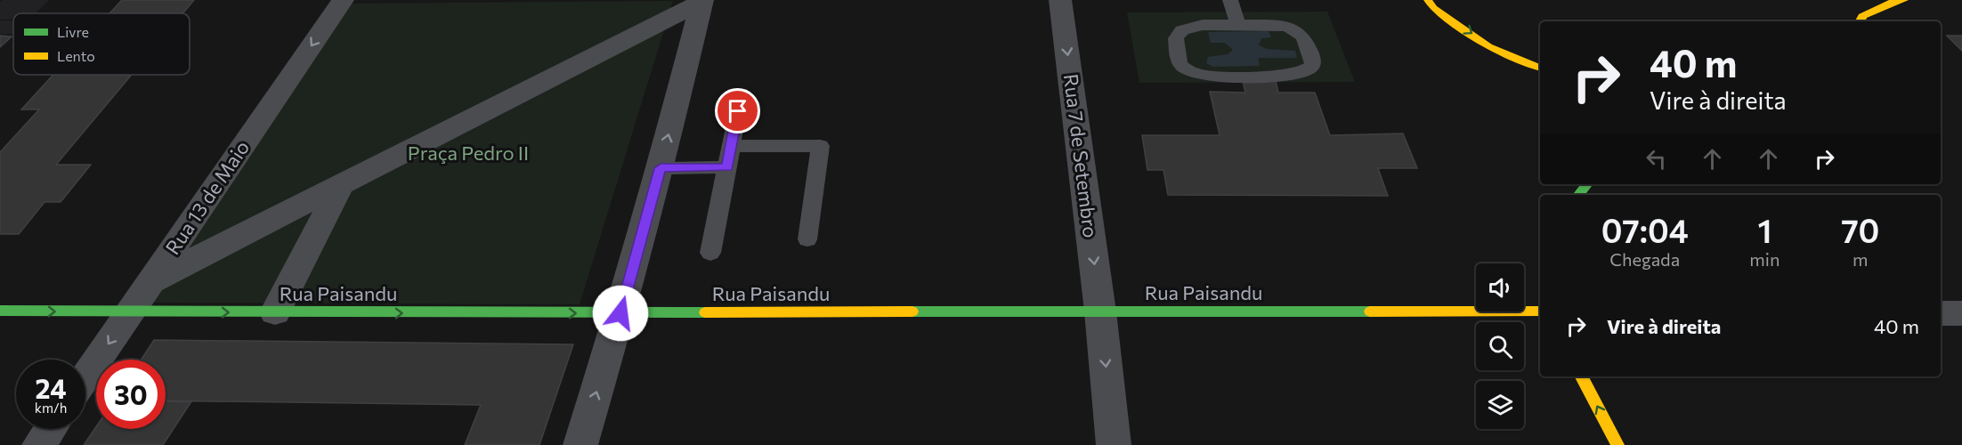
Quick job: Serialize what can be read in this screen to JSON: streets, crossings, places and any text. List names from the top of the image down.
{
  "streets": {
    "street": ["Rua 7 de Setembro", "Rua 13 de Maio", "Rua Paisandu"]
  },
  "crossings": [
    ["Rua 7 de Setembro", "Rua Paisandu"],
    ["Rua 13 de Maio", "Rua Paisandu"]
  ],
  "one_way": ["Rua 7 de Setembro", "Rua Paisandu"],
  "parks": ["Praça Pedro II"],
  "legend": ["Livre", "Lento"],
  "page": {
    "turn": ["40 m", "Vire à direita"],
    "eta": [
      "07:04",
      "Chegada",
      "1",
      "min",
      "70",
      "m"
    ],
    "list": [
      {
        "name": "Vire à direita",
        "value": "40 m"
      }
    ],
    "speed": "24 km/h",
    "limit": "30"
  }
}
